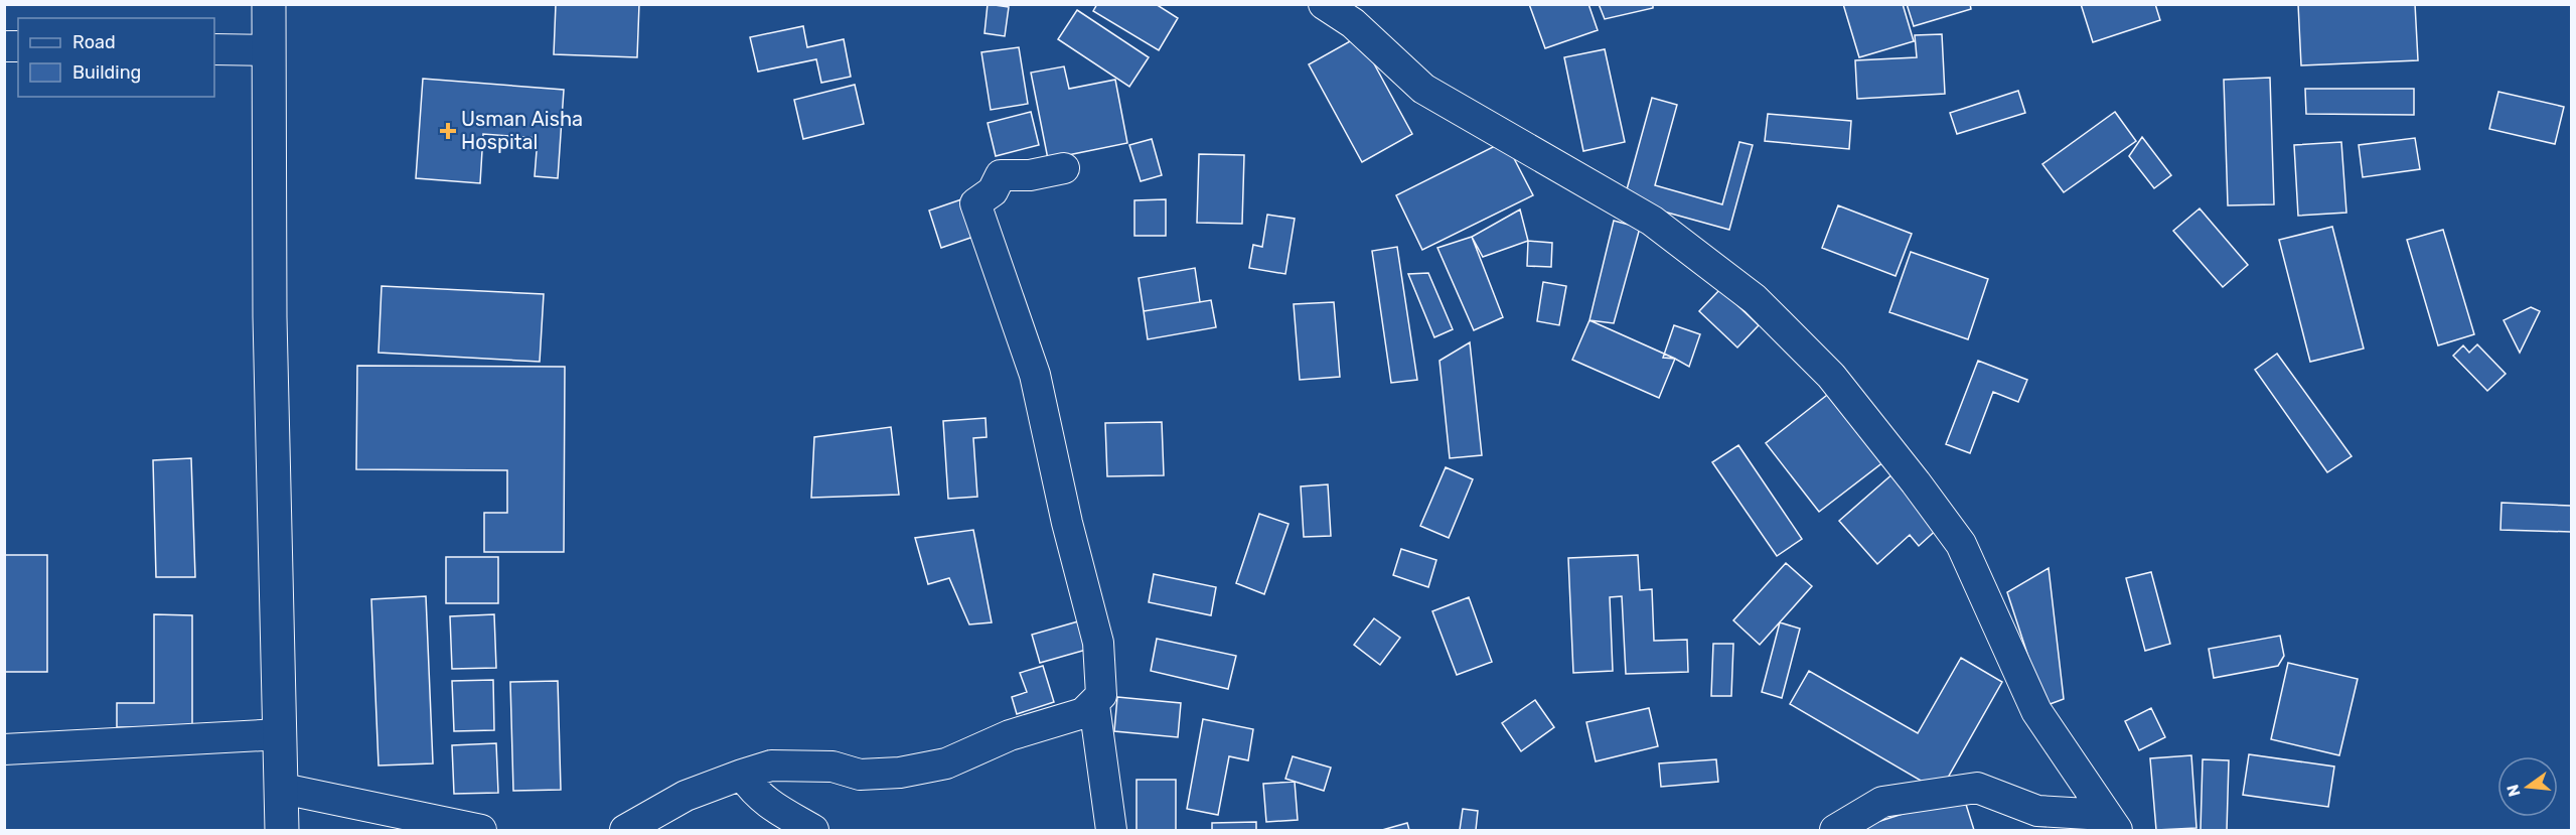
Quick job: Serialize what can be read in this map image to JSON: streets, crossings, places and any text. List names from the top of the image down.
{
  "places": {
    "health": ["Usman Aisha Hospital"]
  },
  "legend": ["Road", "Building"],
  "north": "left"
}
